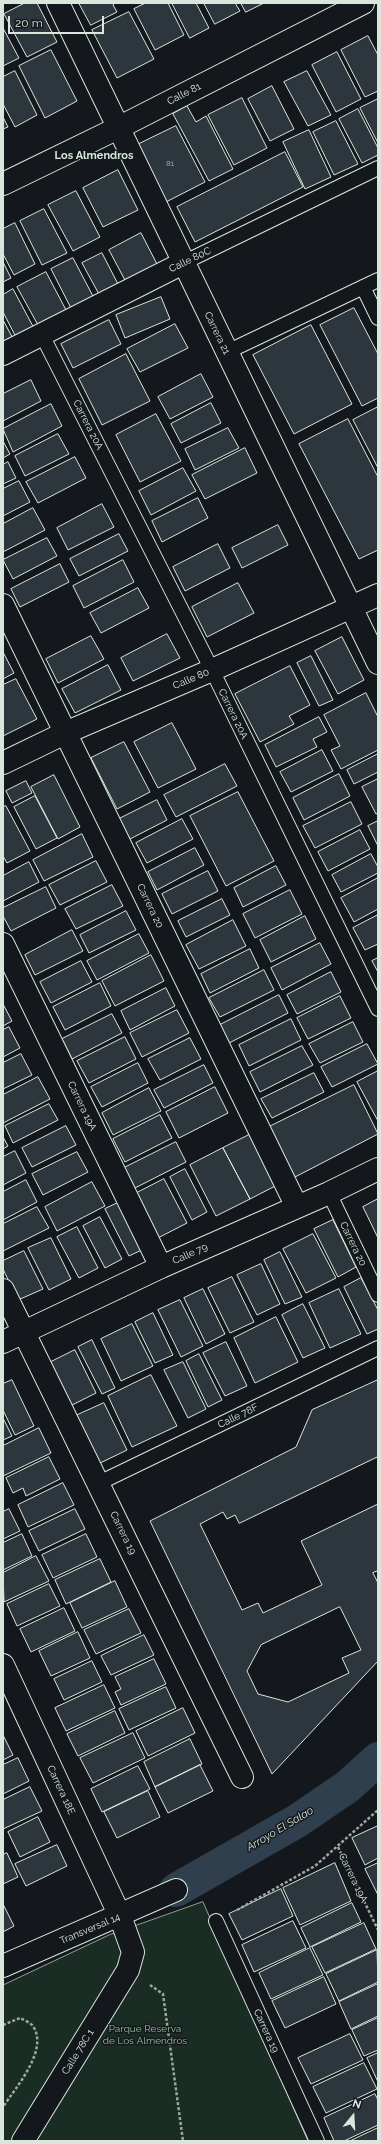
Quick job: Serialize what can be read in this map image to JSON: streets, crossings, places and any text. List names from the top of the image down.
{
  "streets": {
    "street": [
      "Calle 81",
      "Calle 80C",
      "Carrera 21",
      "Calle 80",
      "Carrera 20",
      "Carrera 19A",
      "Calle 79",
      "Carrera 19",
      "Carrera 18E",
      "Transversal 14",
      "Calle 78C 1"
    ],
    "lane": ["Carrera 20A", "Calle 78F"]
  },
  "crossings": [
    ["Calle 81", "Carrera 21"],
    ["Calle 80C", "Carrera 21"],
    ["Calle 80C", "Carrera 20A"],
    ["Carrera 21", "Calle 80"],
    ["Carrera 20A", "Calle 80"],
    ["Calle 80", "Carrera 20"],
    ["Carrera 20", "Calle 79"],
    ["Carrera 19A", "Calle 79"],
    ["Calle 79", "Carrera 19"],
    ["Calle 78F", "Carrera 19"],
    ["Carrera 18E", "Transversal 14"],
    ["Carrera 18E", "Calle 78C 1"],
    ["Transversal 14", "Calle 78C 1"]
  ],
  "districts": ["Los Almendros"],
  "water": ["Arroyo El Salao"],
  "parks": ["Parque Reserva de Los Almendros"],
  "house_numbers": ["81"],
  "scale_bar": "20 m",
  "north": "top"
}
